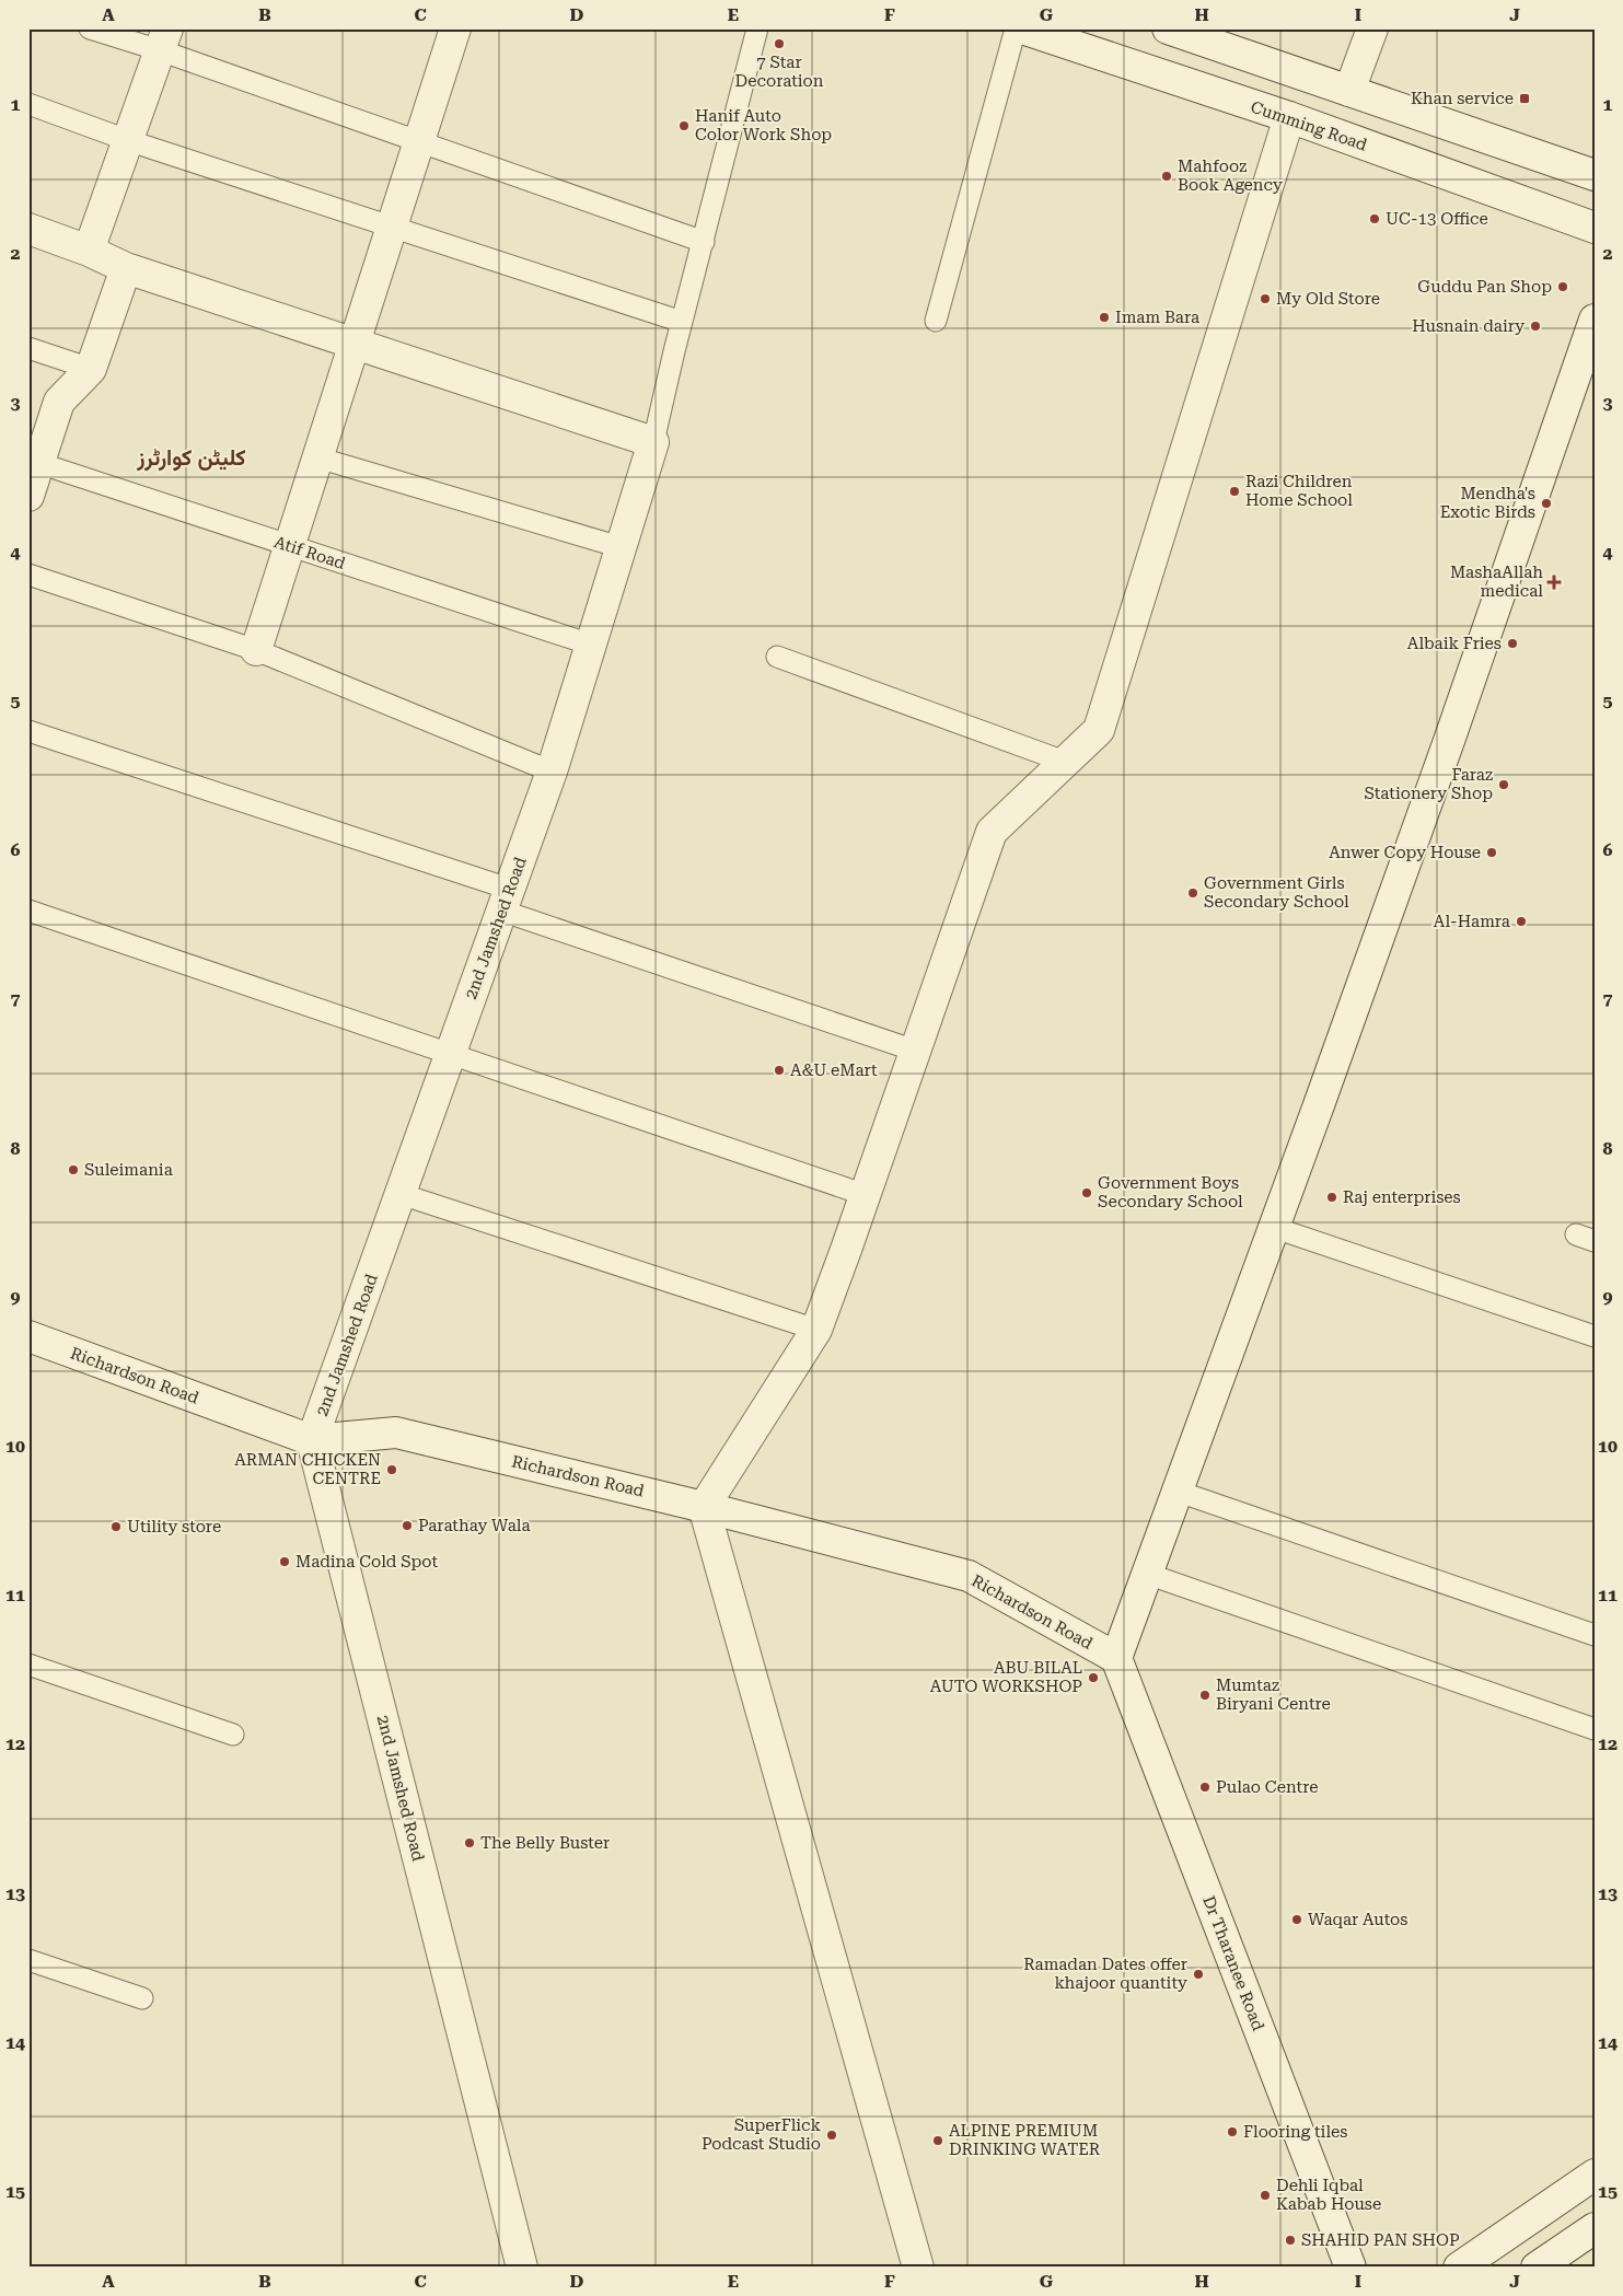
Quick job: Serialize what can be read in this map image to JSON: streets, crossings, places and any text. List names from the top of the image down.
{
  "streets": {
    "street": [
      "Cumming Road",
      "2nd Jamshed Road",
      "Richardson Road",
      "Dr Tharanee Road"
    ],
    "lane": ["Atif Road"]
  },
  "crossings": [
    ["Atif Road", "2nd Jamshed Road"],
    ["2nd Jamshed Road", "Richardson Road"],
    ["Richardson Road", "Dr Tharanee Road"]
  ],
  "districts": ["کلیٹن کوارٹرز"],
  "places": {
    "other": [
      "7 Star Decoration",
      "Hanif Auto Color Work Shop",
      "Mahfooz Book Agency",
      "UC-13 Office",
      "Guddu Pan Shop",
      "My Old Store",
      "Imam Bara",
      "Husnain dairy",
      "Razi Children Home School",
      "Mendha's Exotic Birds",
      "Albaik Fries",
      "Faraz Stationery Shop",
      "Anwer Copy House",
      "Government Girls Secondary School",
      "Al-Hamra",
      "A&U eMart",
      "Suleimania",
      "Government Boys Secondary School",
      "Raj enterprises",
      "ARMAN CHICKEN CENTRE",
      "Parathay Wala",
      "Utility store",
      "Madina Cold Spot",
      "ABU BILAL AUTO WORKSHOP",
      "Mumtaz Biryani Centre",
      "Pulao Centre",
      "The Belly Buster",
      "Waqar Autos",
      "Ramadan Dates offer khajoor quantity",
      "Flooring tiles",
      "SuperFlick Podcast Studio",
      "ALPINE PREMIUM DRINKING WATER",
      "Dehli Iqbal Kabab House",
      "SHAHID PAN SHOP"
    ],
    "transit": ["Khan service"],
    "health": ["MashaAllah medical"]
  },
  "grid": {
    "columns": [
      "A",
      "B",
      "C",
      "D",
      "E",
      "F",
      "G",
      "H",
      "I",
      "J"
    ],
    "rows": [
      "1",
      "2",
      "3",
      "4",
      "5",
      "6",
      "7",
      "8",
      "9",
      "10",
      "11",
      "12",
      "13",
      "14",
      "15"
    ]
  }
}
